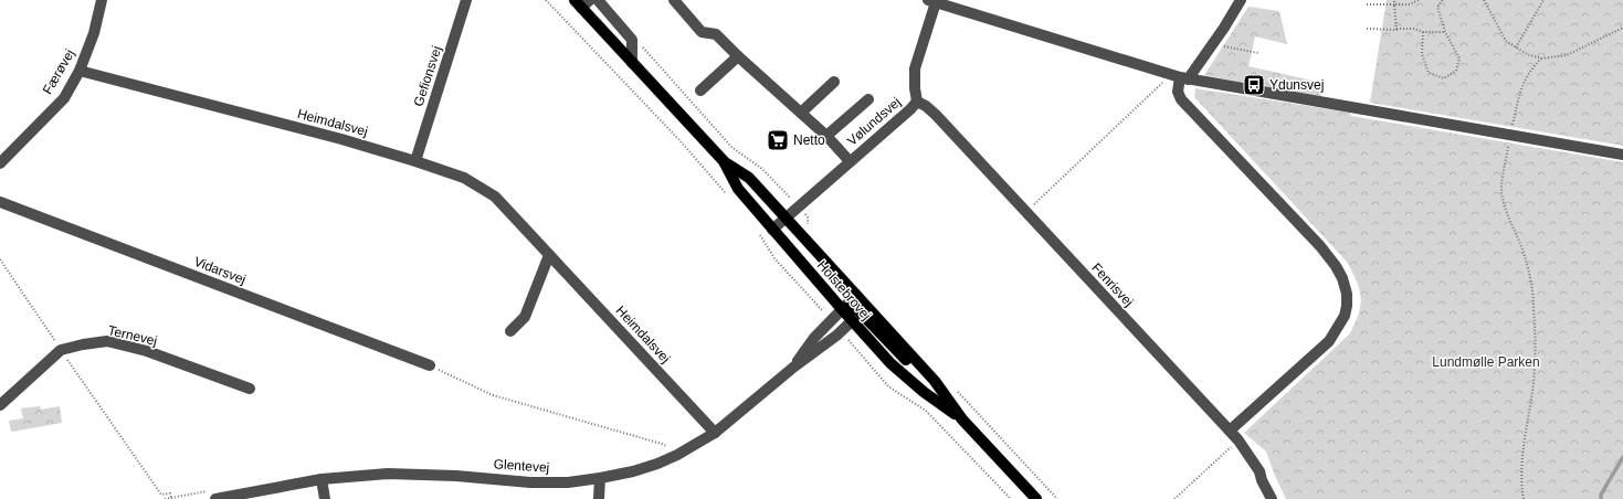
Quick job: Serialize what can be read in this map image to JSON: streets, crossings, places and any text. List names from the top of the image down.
{
  "streets": {
    "main road": ["Holstebrovej"],
    "street": [
      "Færøvej",
      "Gefionsvej",
      "Vølundsvej",
      "Heimdalsvej",
      "Vidarsvej",
      "Fenrisvej",
      "Ternevej",
      "Glentevej"
    ]
  },
  "crossings": [
    ["Færøvej", "Heimdalsvej"],
    ["Gefionsvej", "Heimdalsvej"],
    ["Vølundsvej", "Fenrisvej"],
    ["Vølundsvej", "Holstebrovej"],
    ["Heimdalsvej", "Glentevej"],
    ["Holstebrovej", "Glentevej"]
  ],
  "parks": ["Lundmølle Parken"],
  "places": {
    "bus stop": ["Ydunsvej"],
    "supermarket": ["Netto"]
  }
}
